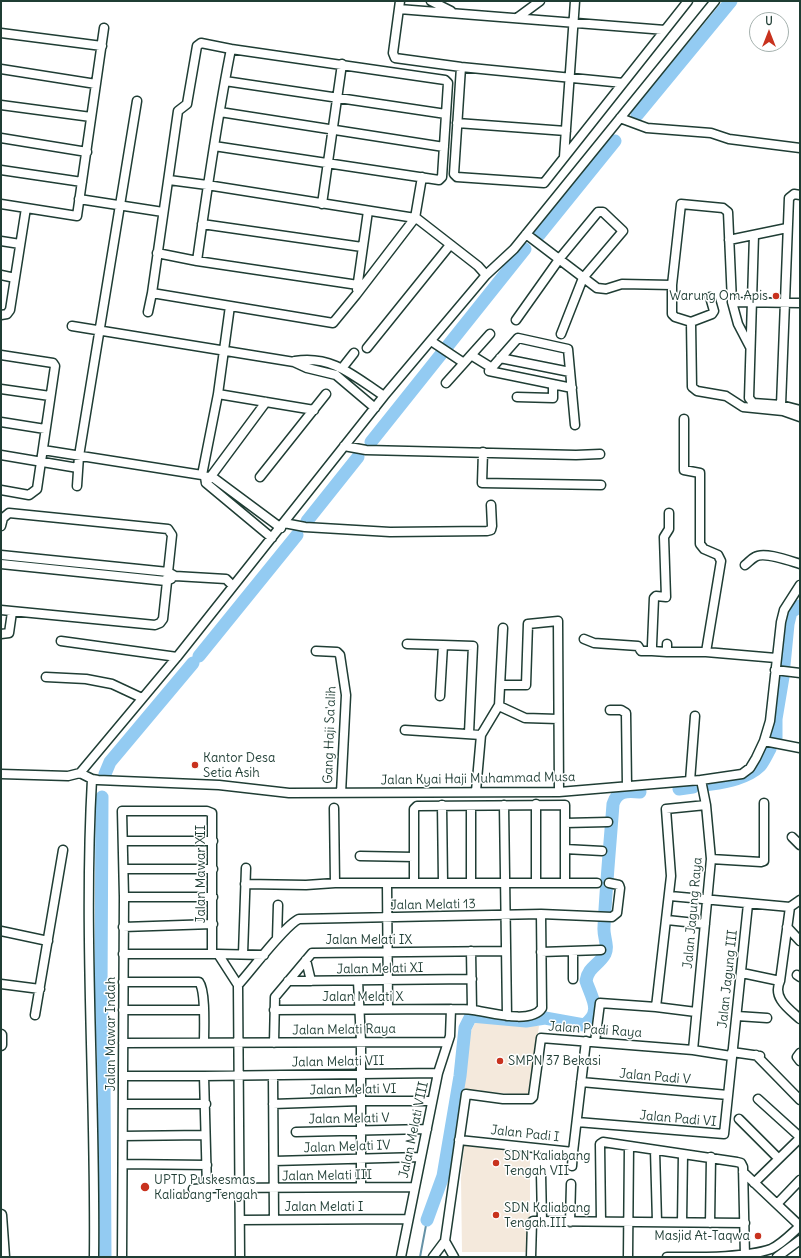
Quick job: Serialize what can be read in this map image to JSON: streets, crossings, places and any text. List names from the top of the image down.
{
  "streets": {
    "street": [
      "Gang Haji Sa'alih",
      "Jalan Kyai Haji Muhammad Musa",
      "Jalan Mawar XII",
      "Jalan Melati 13",
      "Jalan Jagung Raya",
      "Jalan Melati IX",
      "Jalan Melati XI",
      "Jalan Jagung III",
      "Jalan Melati X",
      "Jalan Melati Raya",
      "Jalan Padi Raya",
      "Jalan Mawar Indah",
      "Jalan Melati VII",
      "Jalan Padi V",
      "Jalan Melati VI",
      "Jalan Melati V",
      "Jalan Padi VI",
      "Jalan Melati VIII",
      "Jalan Padi I",
      "Jalan Melati IV",
      "Jalan Melati III",
      "Jalan Melati I"
    ]
  },
  "crossings": [
    ["Gang Haji Sa'alih", "Jalan Kyai Haji Muhammad Musa"],
    ["Jalan Kyai Haji Muhammad Musa", "Jalan Jagung Raya"],
    ["Jalan Mawar XII", "Jalan Mawar Indah"],
    ["Jalan Jagung Raya", "Jalan Padi Raya"],
    ["Jalan Melati IX", "Jalan Melati XI"],
    ["Jalan Melati IX", "Jalan Melati X"],
    ["Jalan Melati IX", "Jalan Melati Raya"],
    ["Jalan Jagung III", "Jalan Padi Raya"],
    ["Jalan Jagung III", "Jalan Padi VI"],
    ["Jalan Melati X", "Jalan Melati VIII"],
    ["Jalan Melati Raya", "Jalan Mawar Indah"],
    ["Jalan Melati Raya", "Jalan Melati VIII"],
    ["Jalan Padi Raya", "Jalan Padi VI"],
    ["Jalan Padi Raya", "Jalan Padi I"],
    ["Jalan Mawar Indah", "Jalan Melati VII"],
    ["Jalan Melati VII", "Jalan Melati VIII"],
    ["Jalan Padi V", "Jalan Padi VI"],
    ["Jalan Padi V", "Jalan Padi I"],
    ["Jalan Melati VI", "Jalan Melati VIII"],
    ["Jalan Melati V", "Jalan Melati VIII"],
    ["Jalan Padi VI", "Jalan Padi I"],
    ["Jalan Melati VIII", "Jalan Melati IV"],
    ["Jalan Melati VIII", "Jalan Melati III"],
    ["Jalan Melati VIII", "Jalan Melati I"]
  ],
  "places": [
    "Warung Om Apis",
    "Kantor Desa Setia Asih",
    "SMPN 37 Bekasi",
    "SDN Kaliabang Tengah VII",
    "UPTD Puskesmas Kaliabang Tengah",
    "SDN Kaliabang Tengah III",
    "Masjid At-Taqwa"
  ],
  "north": "top"
}
